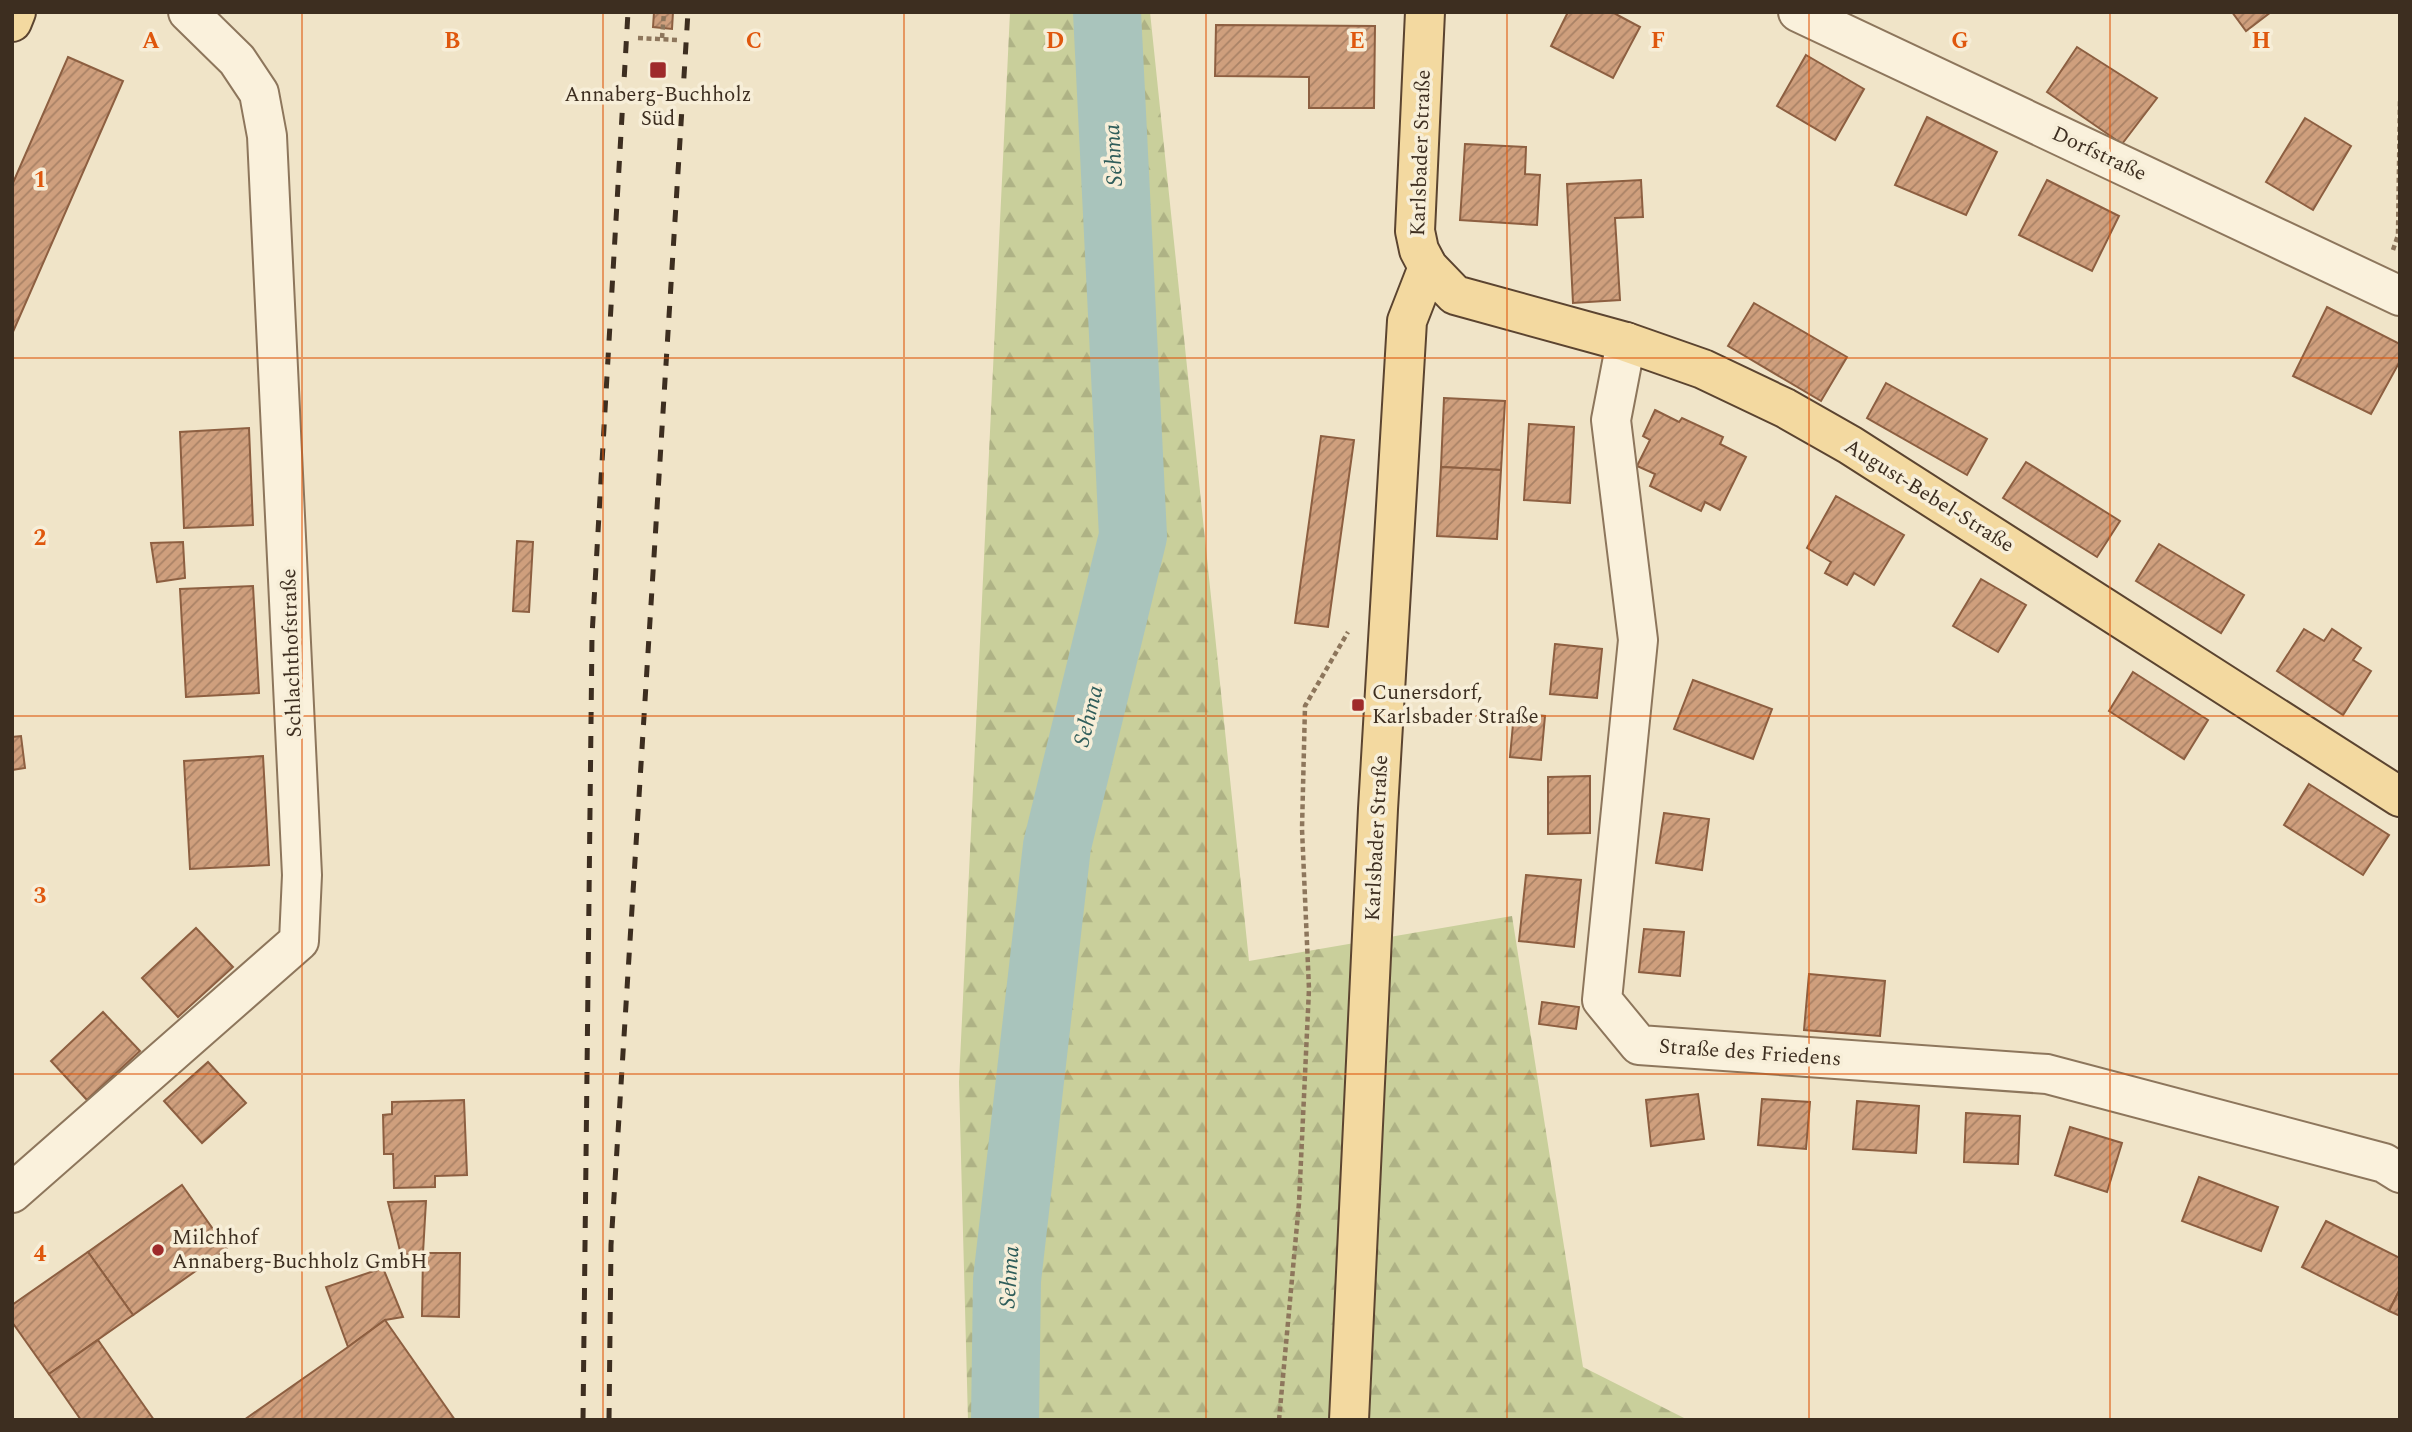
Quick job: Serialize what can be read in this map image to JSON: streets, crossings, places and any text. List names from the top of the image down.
{
  "streets": {
    "main road": ["Karlsbader Straße", "August-Bebel-Straße"],
    "street": ["Dorfstraße", "Schlachthofstraße", "Straße des Friedens"]
  },
  "crossings": [
    ["Karlsbader Straße", "August-Bebel-Straße"],
    ["August-Bebel-Straße", "Straße des Friedens"]
  ],
  "water": ["Sehma"],
  "places": {
    "transit": ["Annaberg-Buchholz Süd", "Cunersdorf, Karlsbader Straße"],
    "other": ["Milchhof Annaberg-Buchholz GmbH"]
  },
  "grid": {
    "columns": [
      "A",
      "B",
      "C",
      "D",
      "E",
      "F",
      "G",
      "H"
    ],
    "rows": [
      "1",
      "2",
      "3",
      "4"
    ]
  }
}
